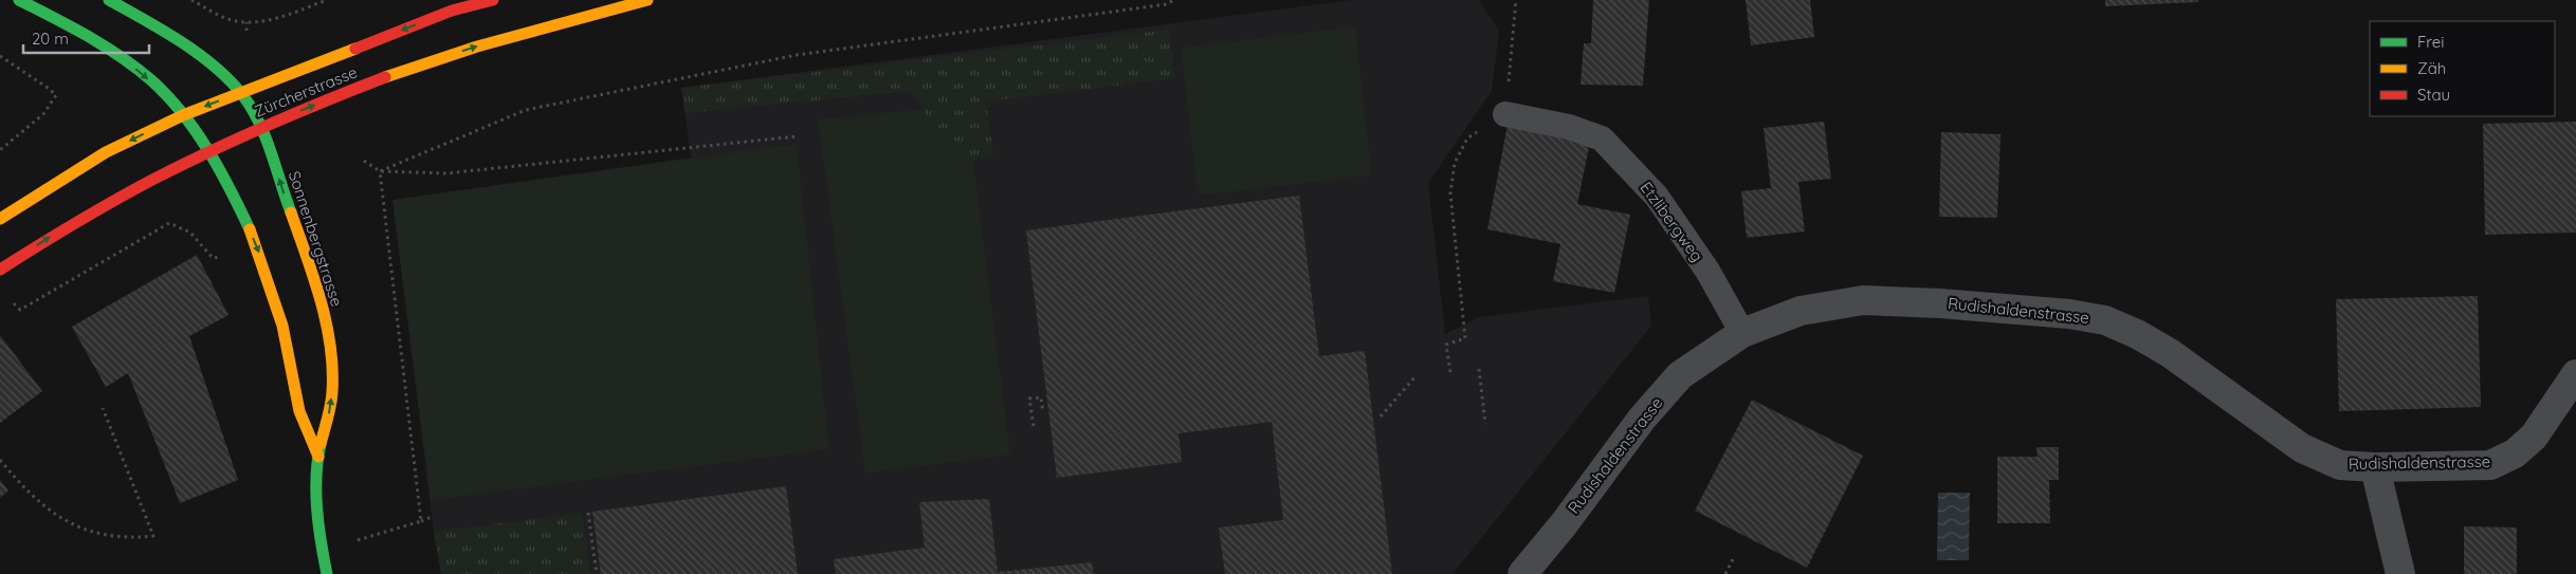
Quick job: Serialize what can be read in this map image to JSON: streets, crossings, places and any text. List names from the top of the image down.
{
  "streets": {
    "main road": ["Zürcherstrasse", "Sonnenbergstrasse"],
    "street": ["Rudishaldenstrasse"],
    "lane": ["Etzlibergweg"]
  },
  "crossings": [
    ["Zürcherstrasse", "Sonnenbergstrasse"],
    ["Etzlibergweg", "Rudishaldenstrasse"]
  ],
  "legend": ["Frei", "Zäh", "Stau"],
  "scale_bar": "20 m"
}
